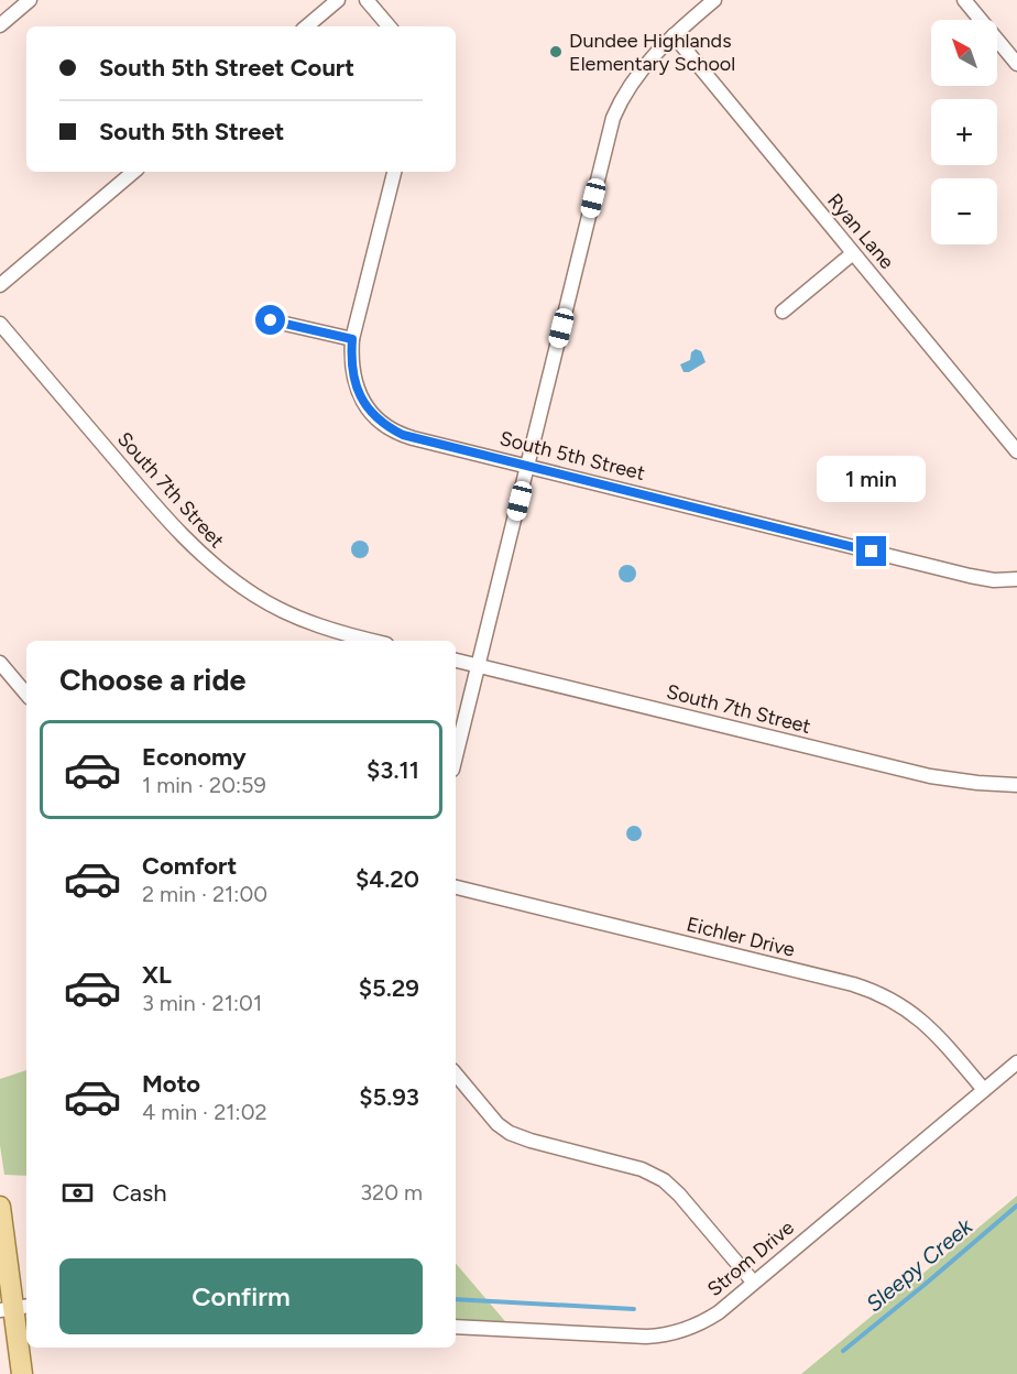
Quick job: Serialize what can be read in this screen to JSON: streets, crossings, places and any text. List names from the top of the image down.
{
  "streets": {
    "street": [
      "Ryan Lane",
      "South 5th Street",
      "South 7th Street",
      "Eichler Drive",
      "Strom Drive"
    ]
  },
  "crossings": [
    ["Eichler Drive", "Strom Drive"]
  ],
  "water": ["Sleepy Creek"],
  "places": ["Dundee Highlands Elementary School"],
  "north": "top left",
  "page": {
    "map_buttons": ["+", "−"],
    "banner": ["South 5th Street Court", "South 5th Street"],
    "bubble": "1 min",
    "heading": "Choose a ride",
    "list": [
      {
        "name": "Economy",
        "note": "1 min · 20:59",
        "value": "$3.11"
      },
      {
        "name": "Comfort",
        "note": "2 min · 21:00",
        "value": "$4.20"
      },
      {
        "name": "XL",
        "note": "3 min · 21:01",
        "value": "$5.29"
      },
      {
        "name": "Moto",
        "note": "4 min · 21:02",
        "value": "$5.93"
      }
    ],
    "pay": ["Cash", "320 m"],
    "buttons": "Confirm"
  }
}
